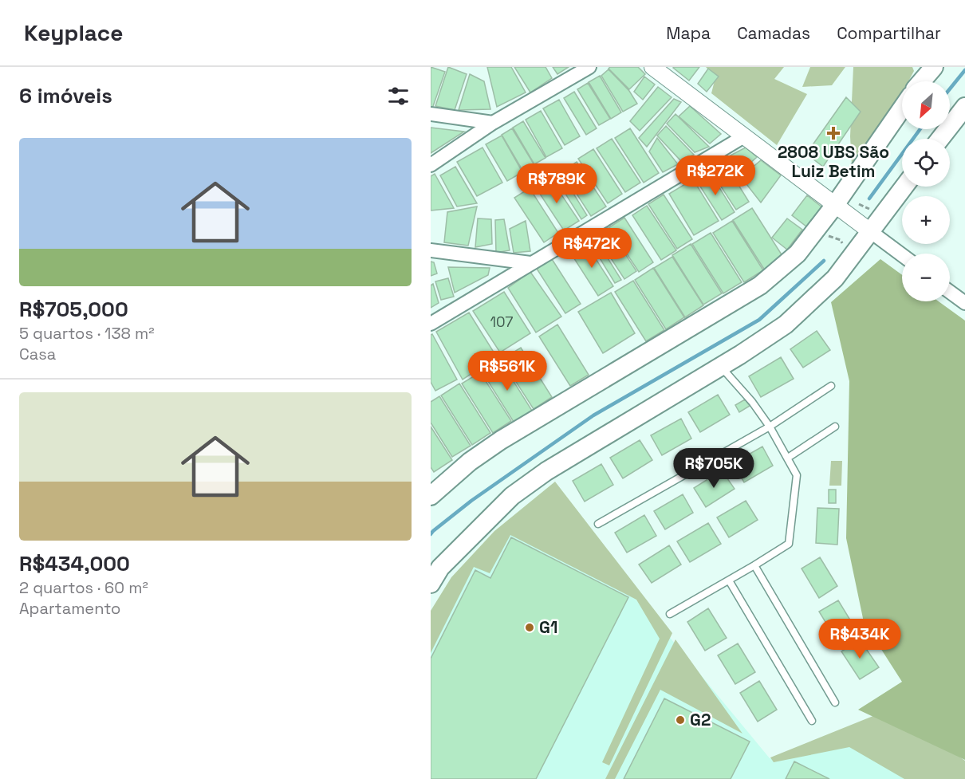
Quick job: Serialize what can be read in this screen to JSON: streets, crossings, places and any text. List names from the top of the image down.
{
  "places": {
    "health": ["2808 UBS São Luiz Betim"],
    "other": ["G1", "G2"]
  },
  "house_numbers": ["107"],
  "north": "bottom left",
  "page": {
    "header": "Keyplace",
    "nav": ["Mapa", "Camadas", "Compartilhar"],
    "heading": "6 imóveis",
    "map_buttons": ["+", "−"],
    "list": [
      {
        "name": "R$705,000",
        "note": "5 quartos · 138 m² · Casa"
      },
      {
        "name": "R$434,000",
        "note": "2 quartos · 60 m² · Apartamento"
      }
    ],
    "price": [
      "R$272K",
      "R$789K",
      "R$472K",
      "R$561K",
      "R$705K",
      "R$434K"
    ]
  }
}
